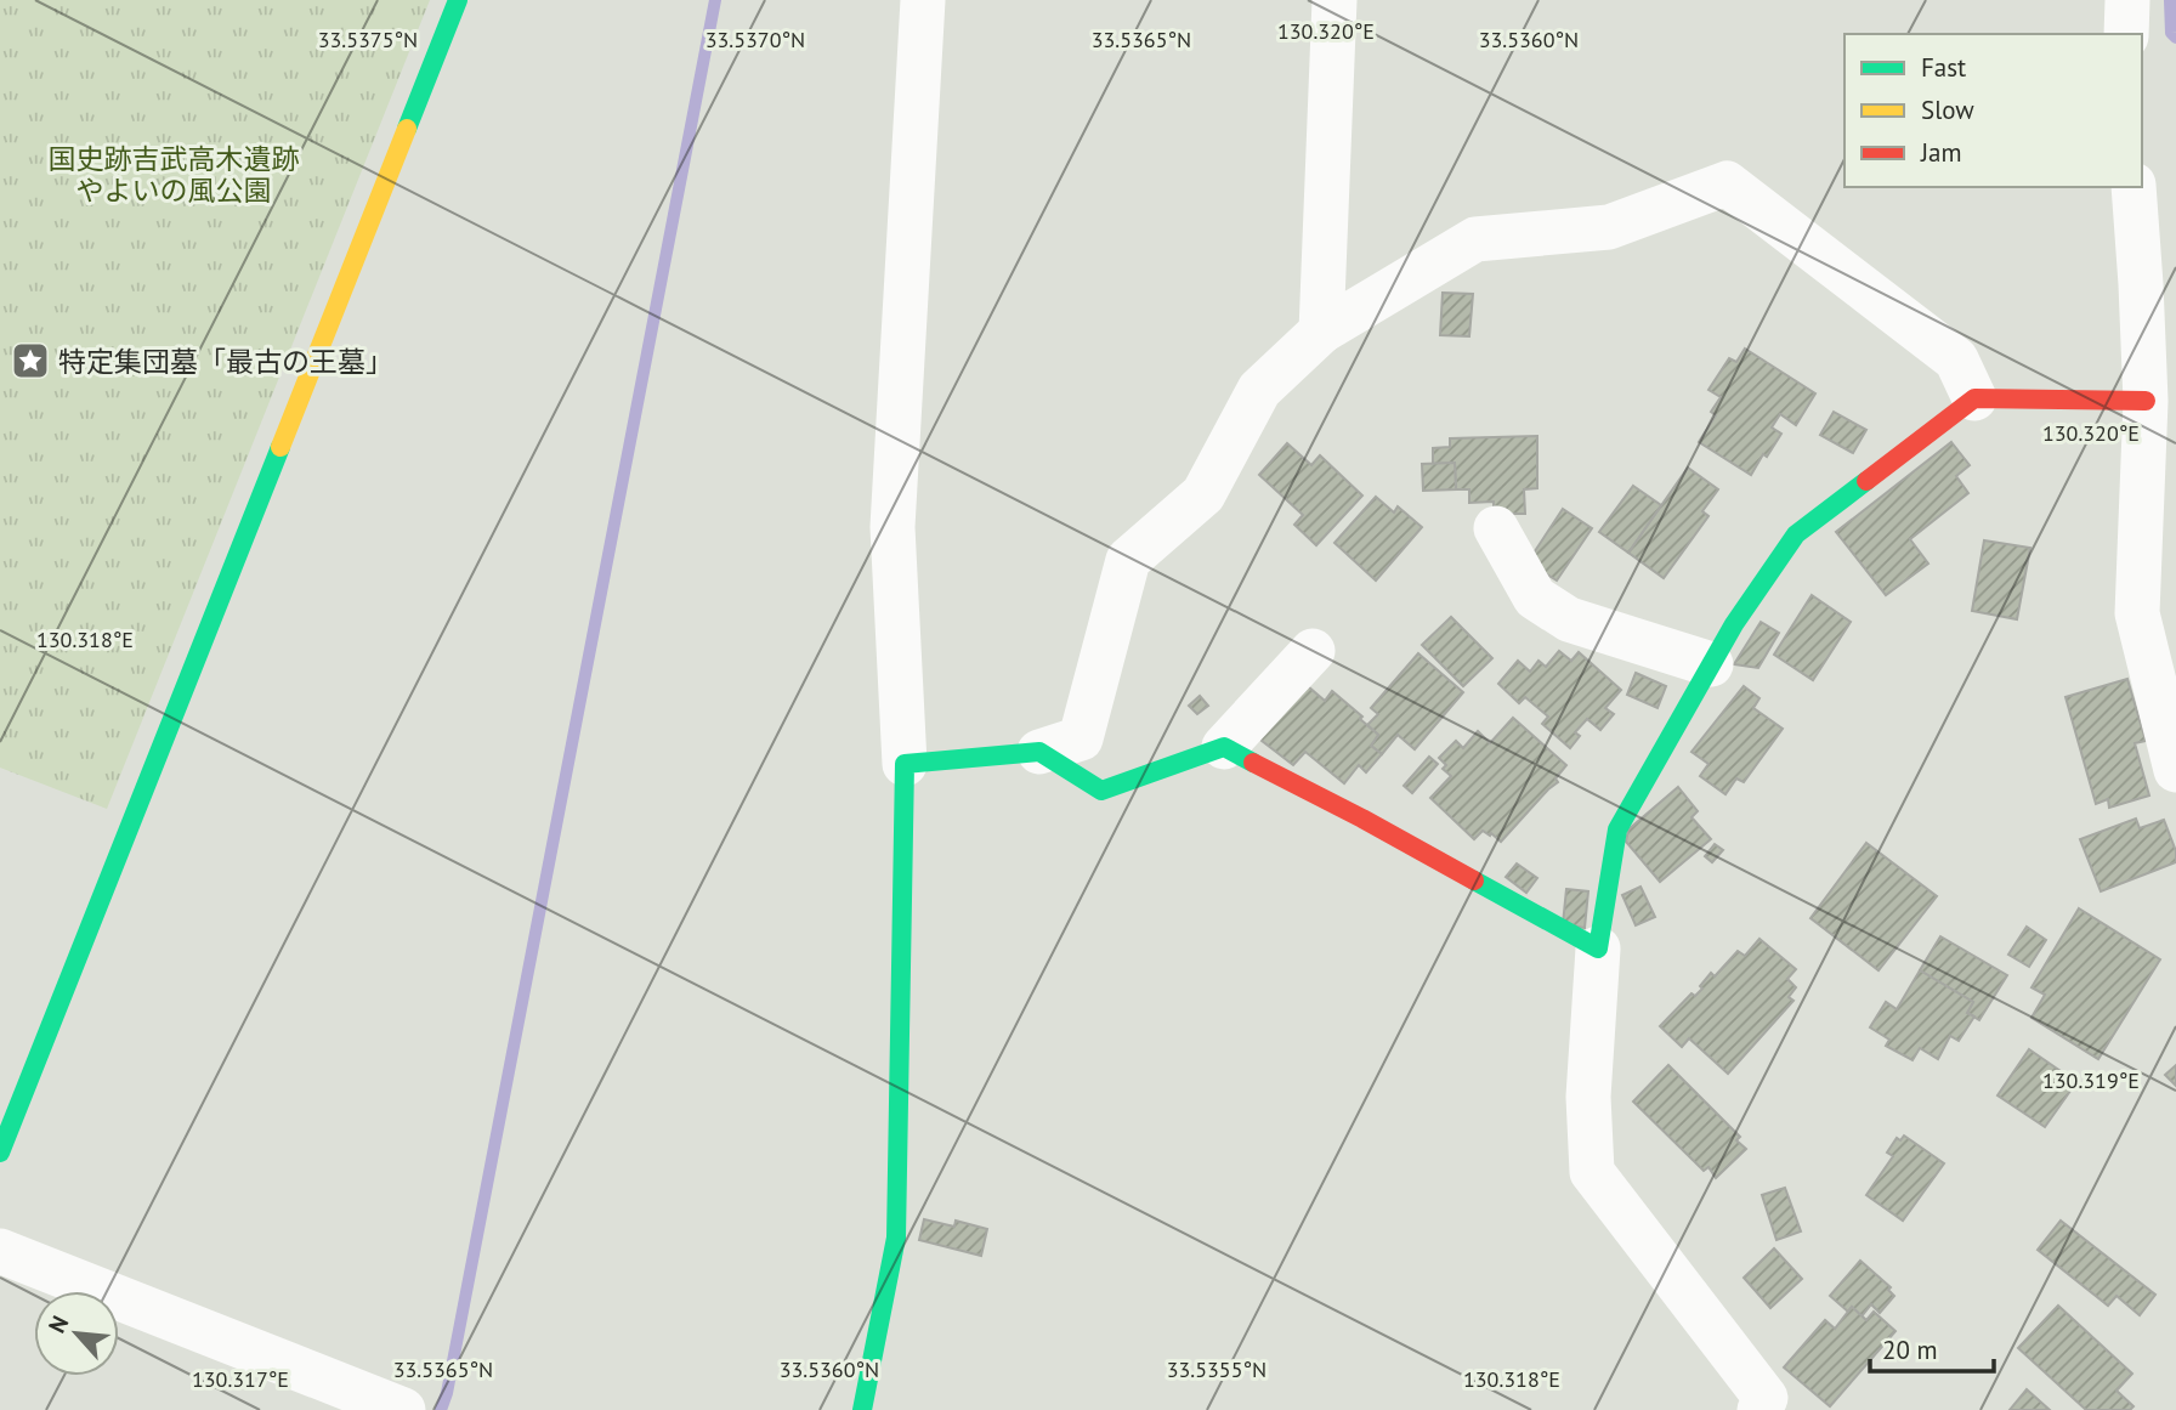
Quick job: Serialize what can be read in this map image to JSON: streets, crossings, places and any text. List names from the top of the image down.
{
  "parks": ["国史跡吉武高木遺跡 やよいの風公園"],
  "places": {
    "place": ["特定集団墓「最古の王墓」"]
  },
  "legend": ["Fast", "Slow", "Jam"],
  "scale_bar": "20 m",
  "north": "top left",
  "coordinates": [
    "130.320°E",
    "33.5375°N",
    "33.5370°N",
    "33.5365°N",
    "33.5360°N",
    "130.318°E",
    "130.319°E",
    "33.5355°N",
    "130.317°E"
  ]
}
